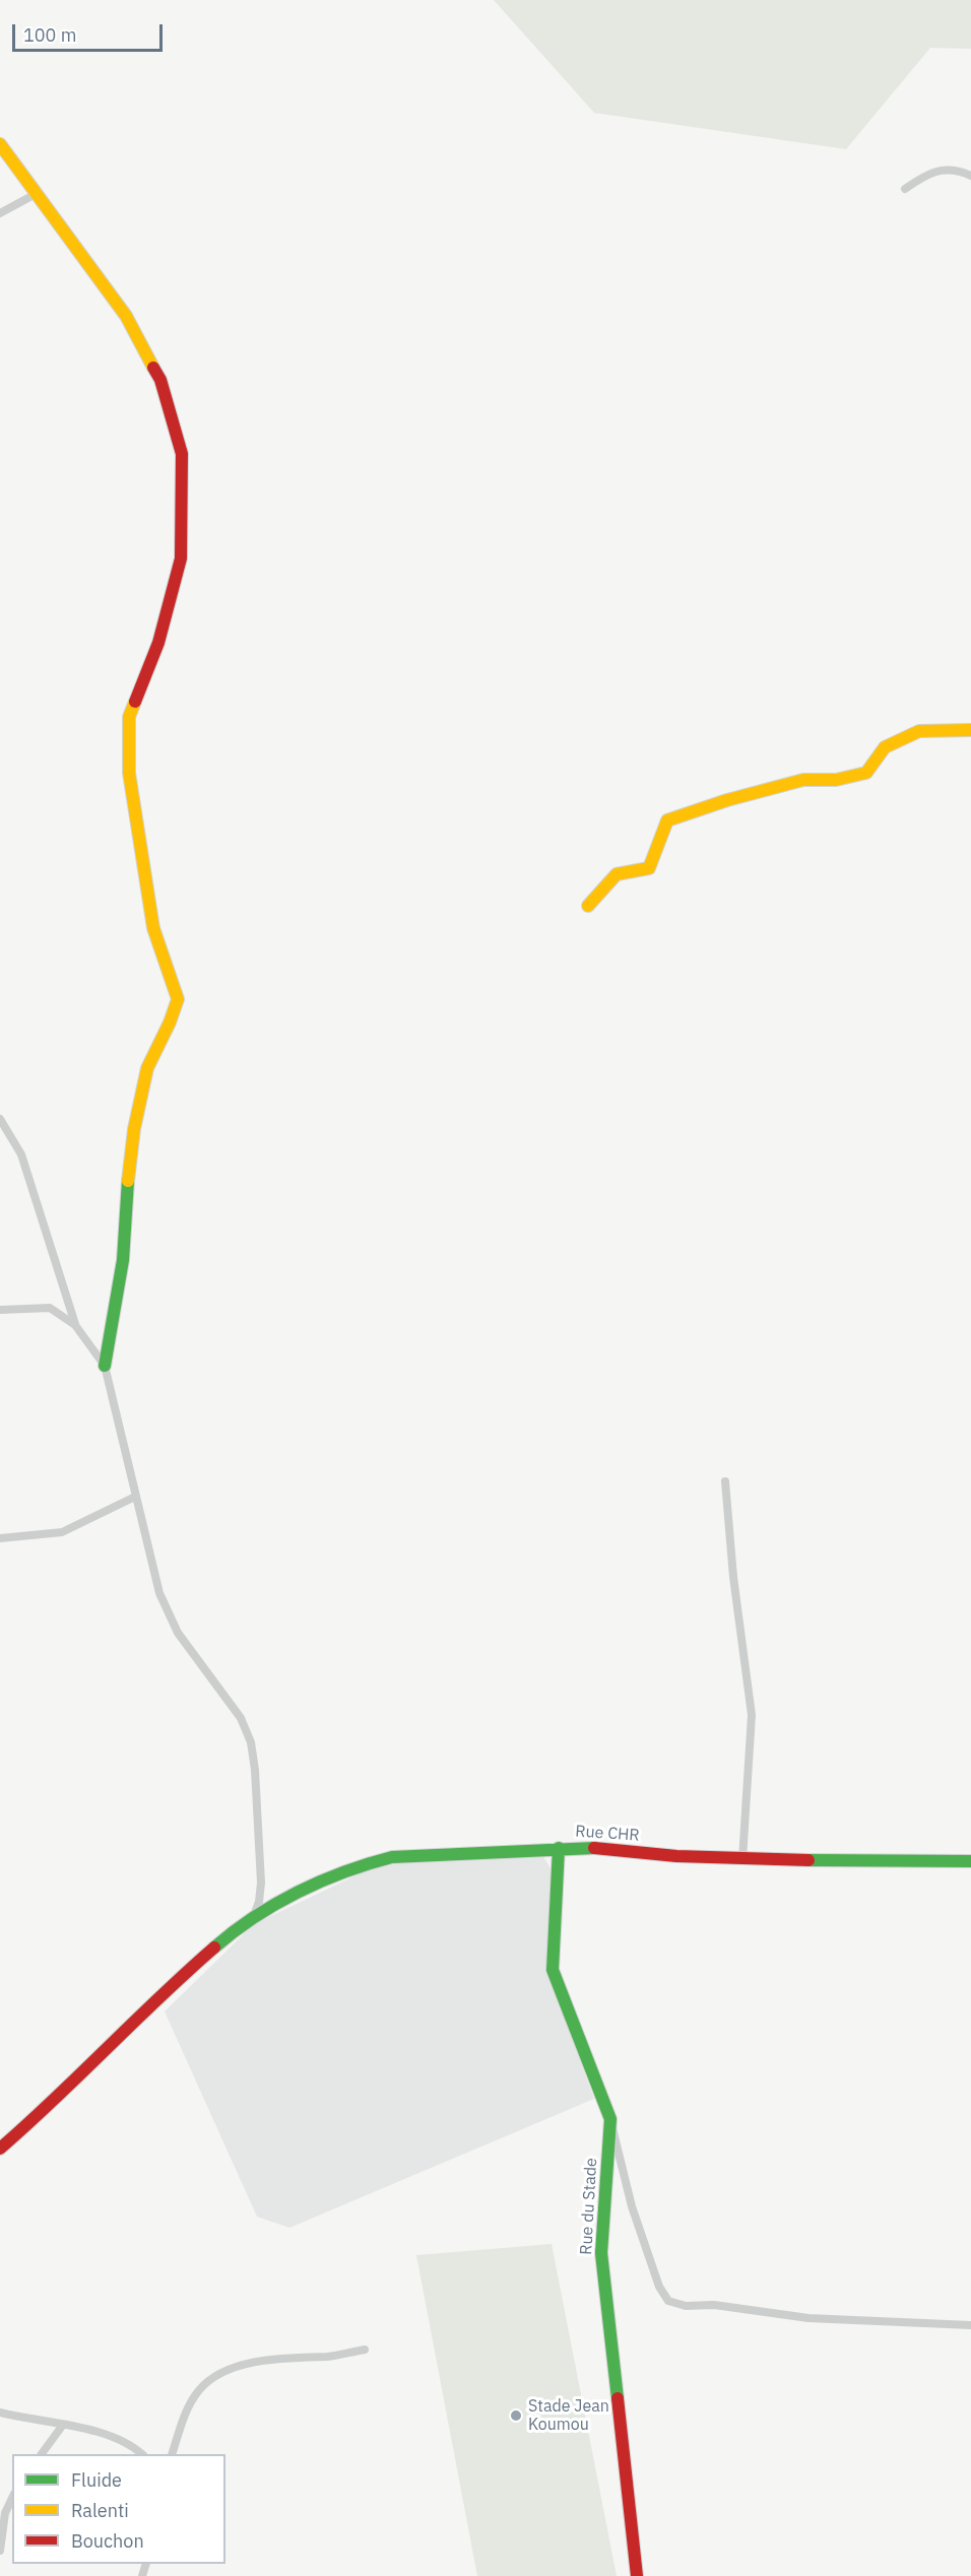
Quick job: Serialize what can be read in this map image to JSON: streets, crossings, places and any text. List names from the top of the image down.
{
  "streets": {
    "street": ["Rue CHR", "Rue du Stade"]
  },
  "crossings": [
    ["Rue CHR", "Rue du Stade"]
  ],
  "places": ["Stade Jean Koumou"],
  "legend": ["Fluide", "Ralenti", "Bouchon"],
  "scale_bar": "100 m"
}
